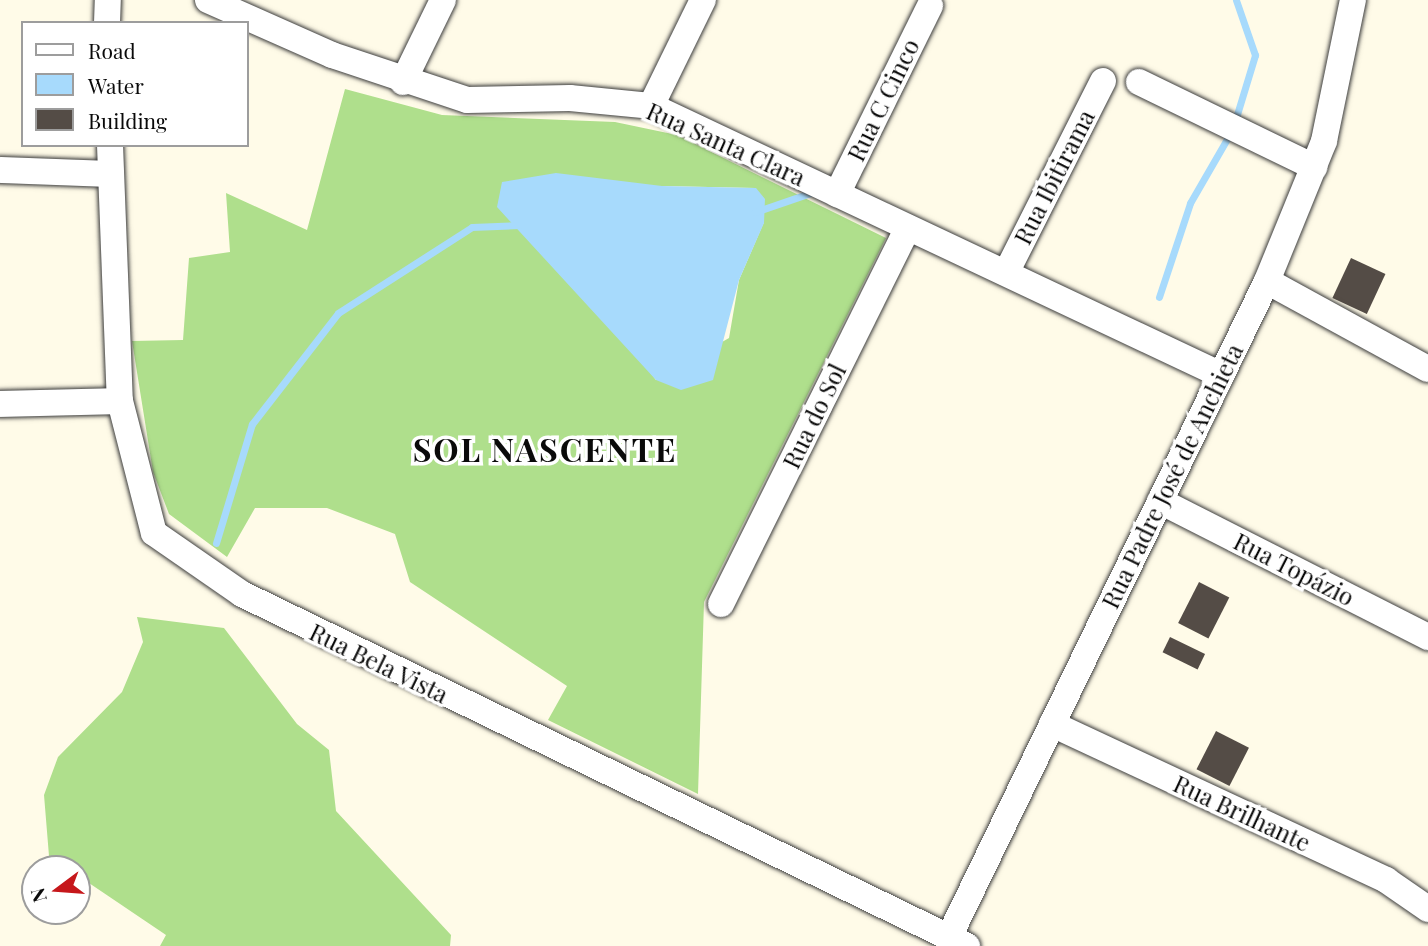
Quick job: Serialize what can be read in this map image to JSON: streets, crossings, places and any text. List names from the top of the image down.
{
  "streets": {
    "street": [
      "Rua C Cinco",
      "Rua Santa Clara",
      "Rua Ibitirama",
      "Rua do Sol",
      "Rua Padre José de Anchieta",
      "Rua Topázio",
      "Rua Bela Vista",
      "Rua Brilhante"
    ]
  },
  "crossings": [
    ["Rua C Cinco", "Rua Santa Clara"],
    ["Rua Santa Clara", "Rua Ibitirama"],
    ["Rua Santa Clara", "Rua do Sol"],
    ["Rua Santa Clara", "Rua Padre José de Anchieta"],
    ["Rua Padre José de Anchieta", "Rua Topázio"],
    ["Rua Padre José de Anchieta", "Rua Bela Vista"],
    ["Rua Padre José de Anchieta", "Rua Brilhante"]
  ],
  "districts": ["SOL NASCENTE"],
  "legend": ["Road", "Water", "Building"],
  "north": "left"
}
